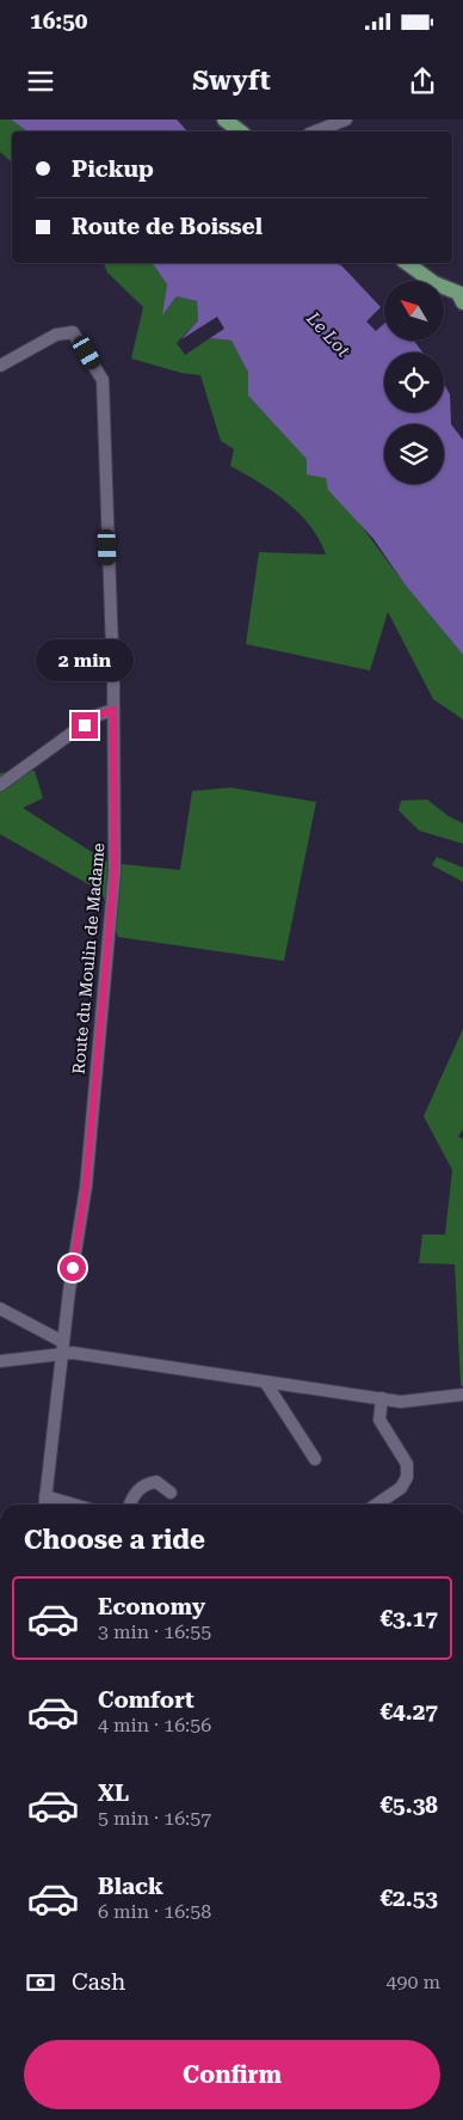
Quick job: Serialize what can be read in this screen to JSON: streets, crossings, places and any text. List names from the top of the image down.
{
  "streets": {
    "street": ["Route du Moulin de Madame"]
  },
  "water": ["Le Lot"],
  "north": "top left",
  "page": {
    "status": "16:50",
    "header": "Swyft",
    "banner": ["Pickup", "Route de Boissel"],
    "bubble": "2 min",
    "heading": "Choose a ride",
    "list": [
      {
        "name": "Economy",
        "note": "3 min · 16:55",
        "value": "€3.17"
      },
      {
        "name": "Comfort",
        "note": "4 min · 16:56",
        "value": "€4.27"
      },
      {
        "name": "XL",
        "note": "5 min · 16:57",
        "value": "€5.38"
      },
      {
        "name": "Black",
        "note": "6 min · 16:58",
        "value": "€2.53"
      }
    ],
    "pay": ["Cash", "490 m"],
    "buttons": "Confirm"
  }
}
